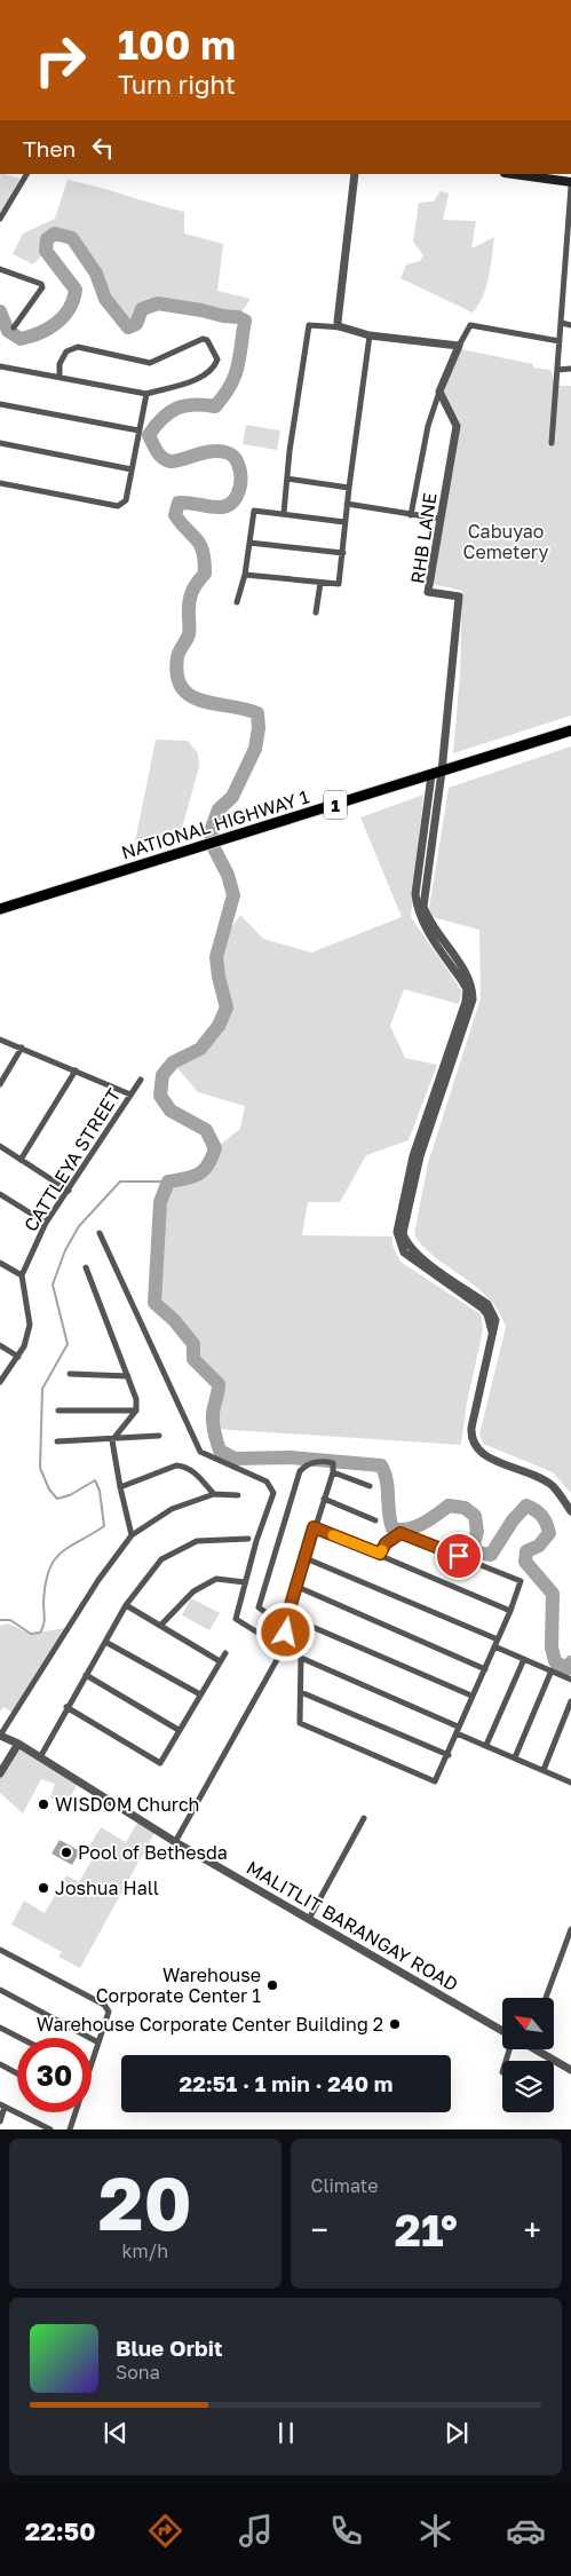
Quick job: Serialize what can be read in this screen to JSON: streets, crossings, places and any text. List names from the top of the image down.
{
  "streets": {
    "highway": ["1", "NATIONAL HIGHWAY 1"],
    "street": ["RHB LANE", "CATTLEYA STREET", "MALITLIT BARANGAY ROAD"]
  },
  "crossings": [
    ["RHB LANE", "NATIONAL HIGHWAY 1"]
  ],
  "parks": ["Cabuyao Cemetery"],
  "places": [
    "WISDOM Church",
    "Pool of Bethesda",
    "Joshua Hall",
    "Warehouse Corporate Center 1",
    "Warehouse Corporate Center Building 2"
  ],
  "north": "top left",
  "page": {
    "turn": ["100 m", "Turn right"],
    "then": "Then",
    "limit": "30",
    "trip": "22:51 · 1 min · 240 m",
    "tile": [
      ["20", "km/h"],
      "Climate"
    ],
    "heat": ["−", "21°", "+"],
    "song": ["Blue Orbit", "Sona"],
    "tabs": "22:50"
  }
}
